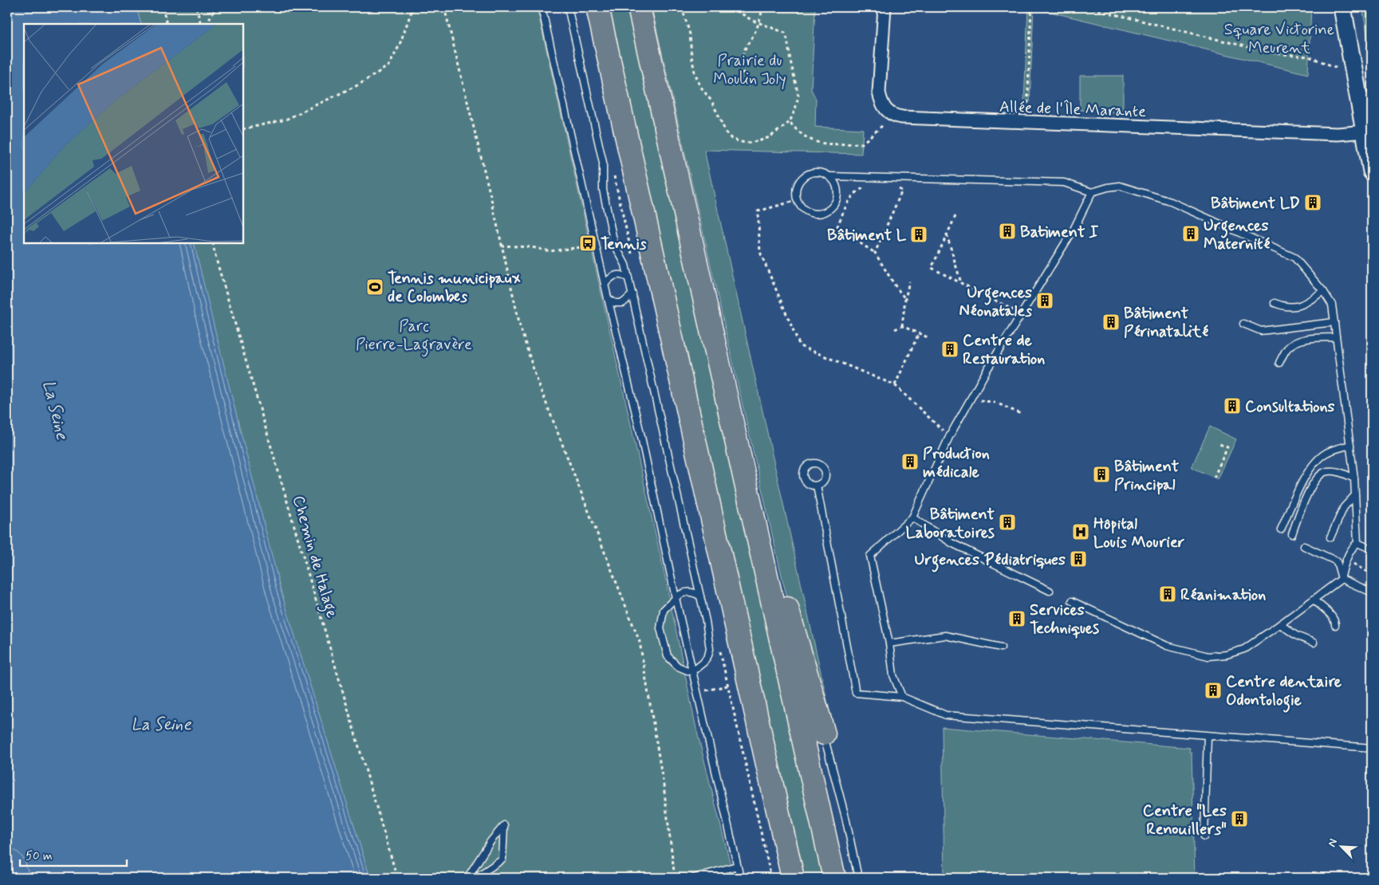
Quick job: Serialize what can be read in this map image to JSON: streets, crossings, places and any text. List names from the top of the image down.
{
  "streets": {
    "street": ["Allée de l'Île Marante"],
    "path": ["Chemin de Halage"]
  },
  "water": ["La Seine"],
  "parks": ["Square Victorine Meurent", "Prairie du Moulin Joly", "Parc Pierre-Lagravère"],
  "places": {
    "building": [
      "Bâtiment LD",
      "Batiment I",
      "Urgences Maternité",
      "Bâtiment L",
      "Urgences Néonatales",
      "Bâtiment Périnatalité",
      "Centre de Restauration",
      "Consultations",
      "Production médicale",
      "Bâtiment Principal",
      "Bâtiment Laboratoires",
      "Urgences Pédiatriques",
      "Réanimation",
      "Services Techniques",
      "Centre dentaire Odontologie",
      "Centre \"Les Renouillers\""
    ],
    "bus stop": ["Tennis"],
    "sports": ["Tennis municipaux de Colombes"],
    "hospital": ["Hôpital Louis Mourier"]
  },
  "scale_bar": "50 m",
  "north": "top left"
}
